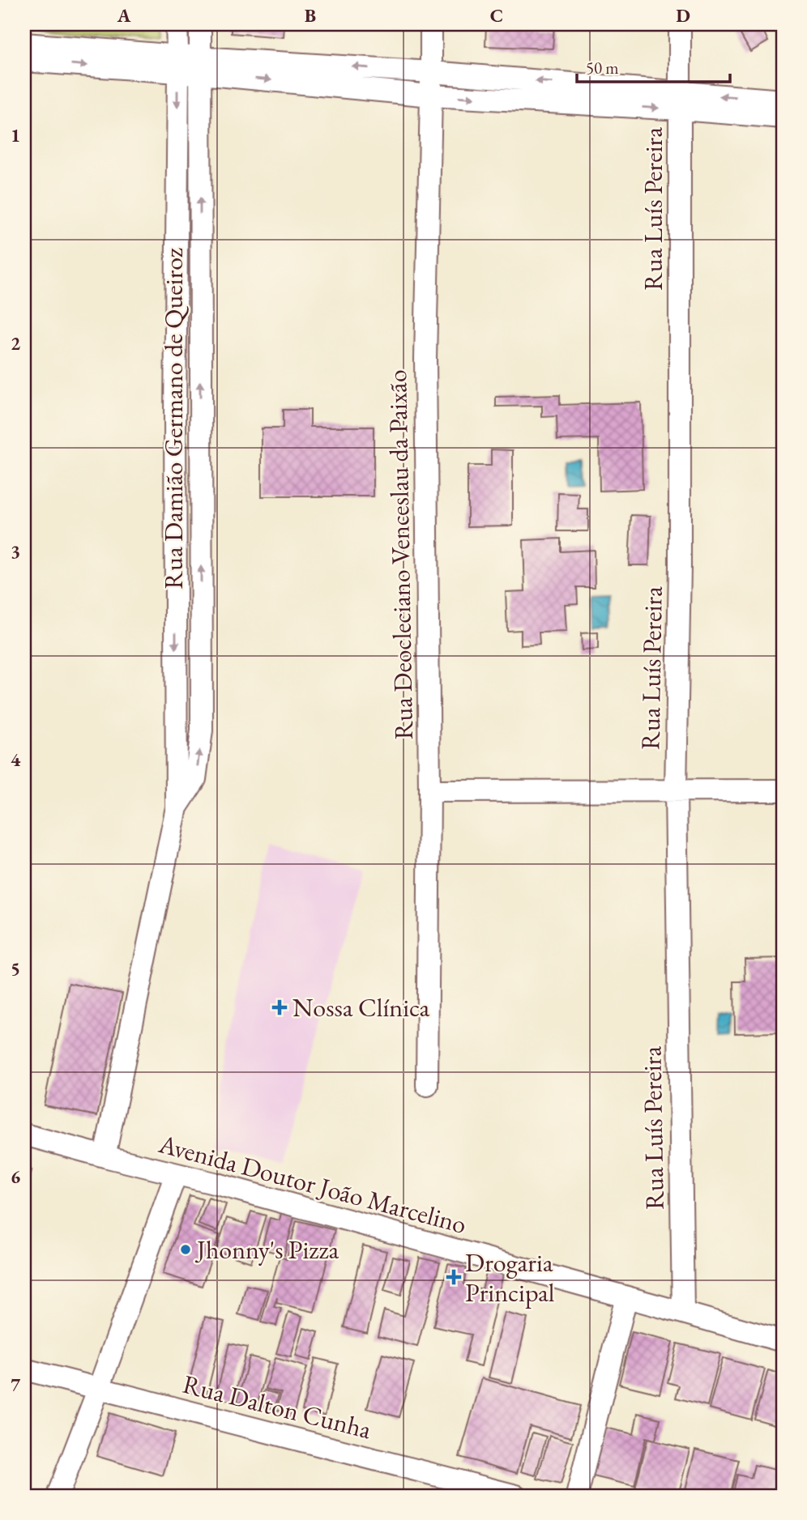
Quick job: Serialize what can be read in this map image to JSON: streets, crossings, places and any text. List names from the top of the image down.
{
  "streets": {
    "street": [
      "Rua Luís Pereira",
      "Rua Damião Germano de Queiroz",
      "Rua Deocleciano Venceslau da Paixão",
      "Avenida Doutor João Marcelino",
      "Rua Dalton Cunha"
    ]
  },
  "crossings": [
    ["Rua Luís Pereira", "Avenida Doutor João Marcelino"],
    ["Rua Damião Germano de Queiroz", "Avenida Doutor João Marcelino"]
  ],
  "places": {
    "health": ["Nossa Clínica", "Drogaria Principal"],
    "other": ["Jhonny's Pizza"]
  },
  "scale_bar": "50 m",
  "grid": {
    "columns": [
      "A",
      "B",
      "C",
      "D"
    ],
    "rows": [
      "1",
      "2",
      "3",
      "4",
      "5",
      "6",
      "7"
    ]
  }
}
